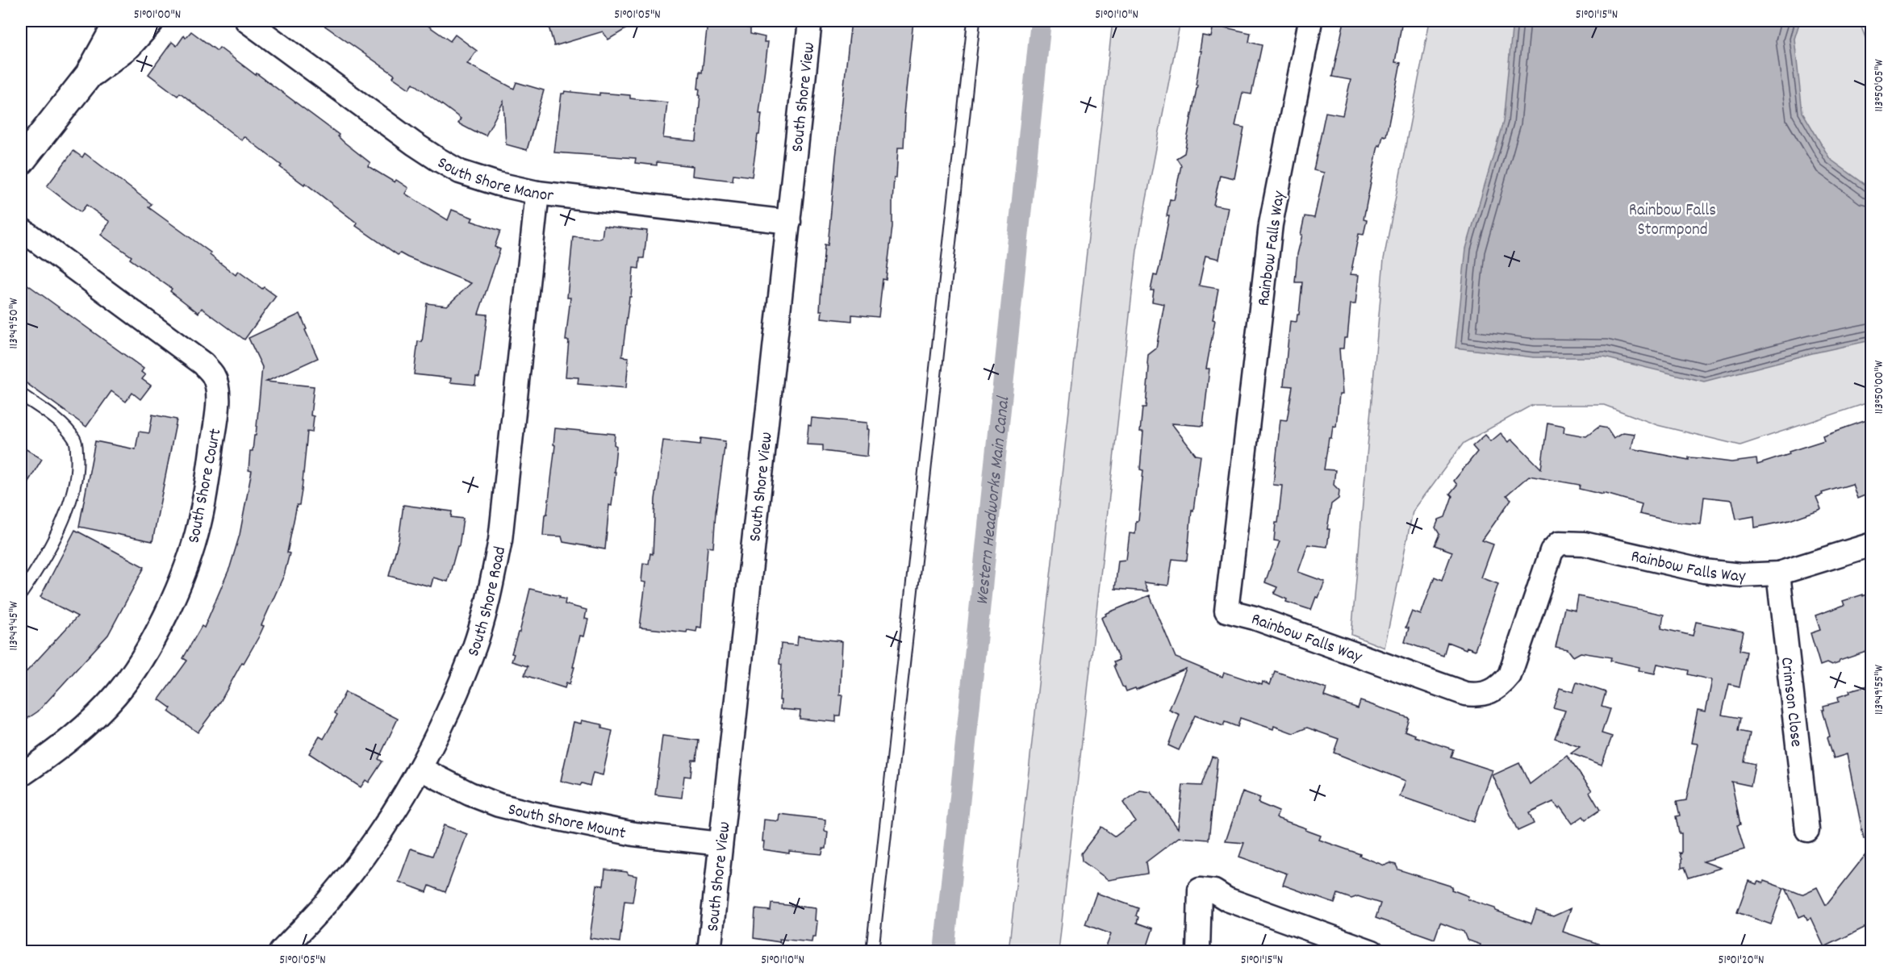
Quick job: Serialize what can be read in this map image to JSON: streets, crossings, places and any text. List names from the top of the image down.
{
  "streets": {
    "street": [
      "South Shore View",
      "South Shore Manor",
      "Rainbow Falls Way",
      "South Shore Court",
      "South Shore Road",
      "Crimson Close",
      "South Shore Mount"
    ]
  },
  "crossings": [
    ["South Shore View", "South Shore Manor"],
    ["South Shore View", "South Shore Mount"],
    ["South Shore Manor", "South Shore Road"],
    ["Rainbow Falls Way", "Crimson Close"],
    ["South Shore Road", "South Shore Mount"]
  ],
  "water": ["Western Headworks Main Canal"],
  "parks": ["Rainbow Falls Stormpond"],
  "coordinates": [
    "51°01'00\"N",
    "51°01'05\"N",
    "51°01'10\"N",
    "51°01'15\"N",
    "113°50'05\"W",
    "113°49'50\"W",
    "113°50'00\"W",
    "113°49'45\"W",
    "113°49'55\"W",
    "51°01'20\"N"
  ]
}
